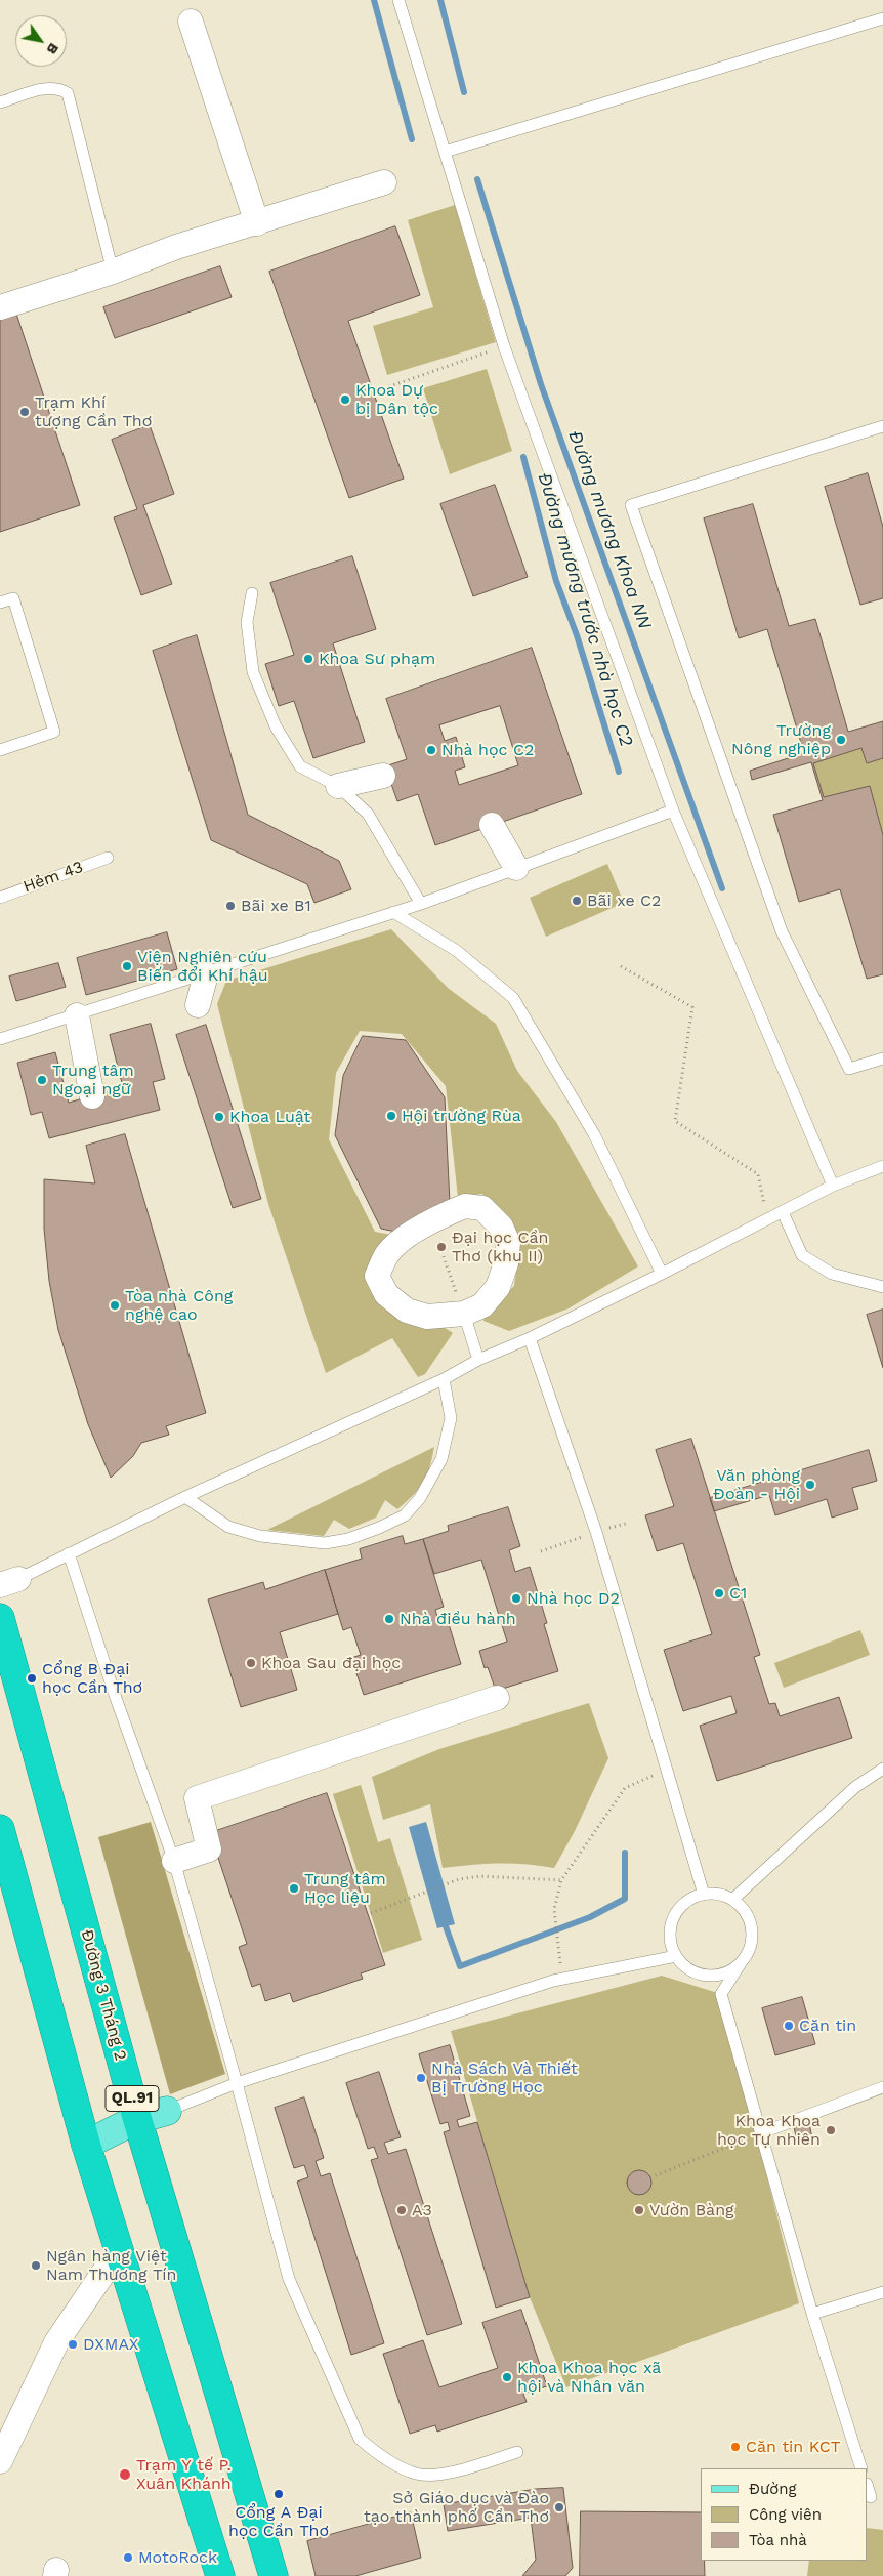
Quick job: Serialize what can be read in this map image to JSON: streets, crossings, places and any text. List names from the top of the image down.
{
  "streets": {
    "highway": ["Đường 3 Tháng 2", "QL.91"],
    "lane": ["Hẻm 43"]
  },
  "water": ["Đường mương Khoa NN", "Đường mương trước nhà học C2"],
  "places": [
    "Khoa Dự bị Dân tộc",
    "Trạm Khí tượng Cần Thơ",
    "Khoa Sư phạm",
    "Trường Nông nghiệp",
    "Nhà học C2",
    "Bãi xe C2",
    "Bãi xe B1",
    "Viện Nghiên cứu Biến đổi Khí hậu",
    "Trung tâm Ngoại ngữ",
    "Hội trường Rùa",
    "Khoa Luật",
    "Đại học Cần Thơ (khu II)",
    "Tòa nhà Công nghệ cao",
    "Văn phòng Đoàn - Hội",
    "C1",
    "Nhà học D2",
    "Nhà điều hành",
    "Khoa Sau đại học",
    "Cổng B Đại học Cần Thơ",
    "Trung tâm Học liệu",
    "Căn tin",
    "Nhà Sách Và Thiết Bị Trường Học",
    "Khoa Khoa học Tự nhiên",
    "A3",
    "Vườn Bàng",
    "Ngân hàng Việt Nam Thương Tín",
    "DXMAX",
    "Khoa Khoa học xã hội và Nhân văn",
    "Căn tin KCT",
    "Trạm Y tế P. Xuân Khánh",
    "Cổng A Đại học Cần Thơ",
    "Sở Giáo dục và Đào tạo thành phố Cần Thơ",
    "MotoRock"
  ],
  "legend": ["Đường", "Công viên", "Tòa nhà"],
  "north": "bottom right"
}
